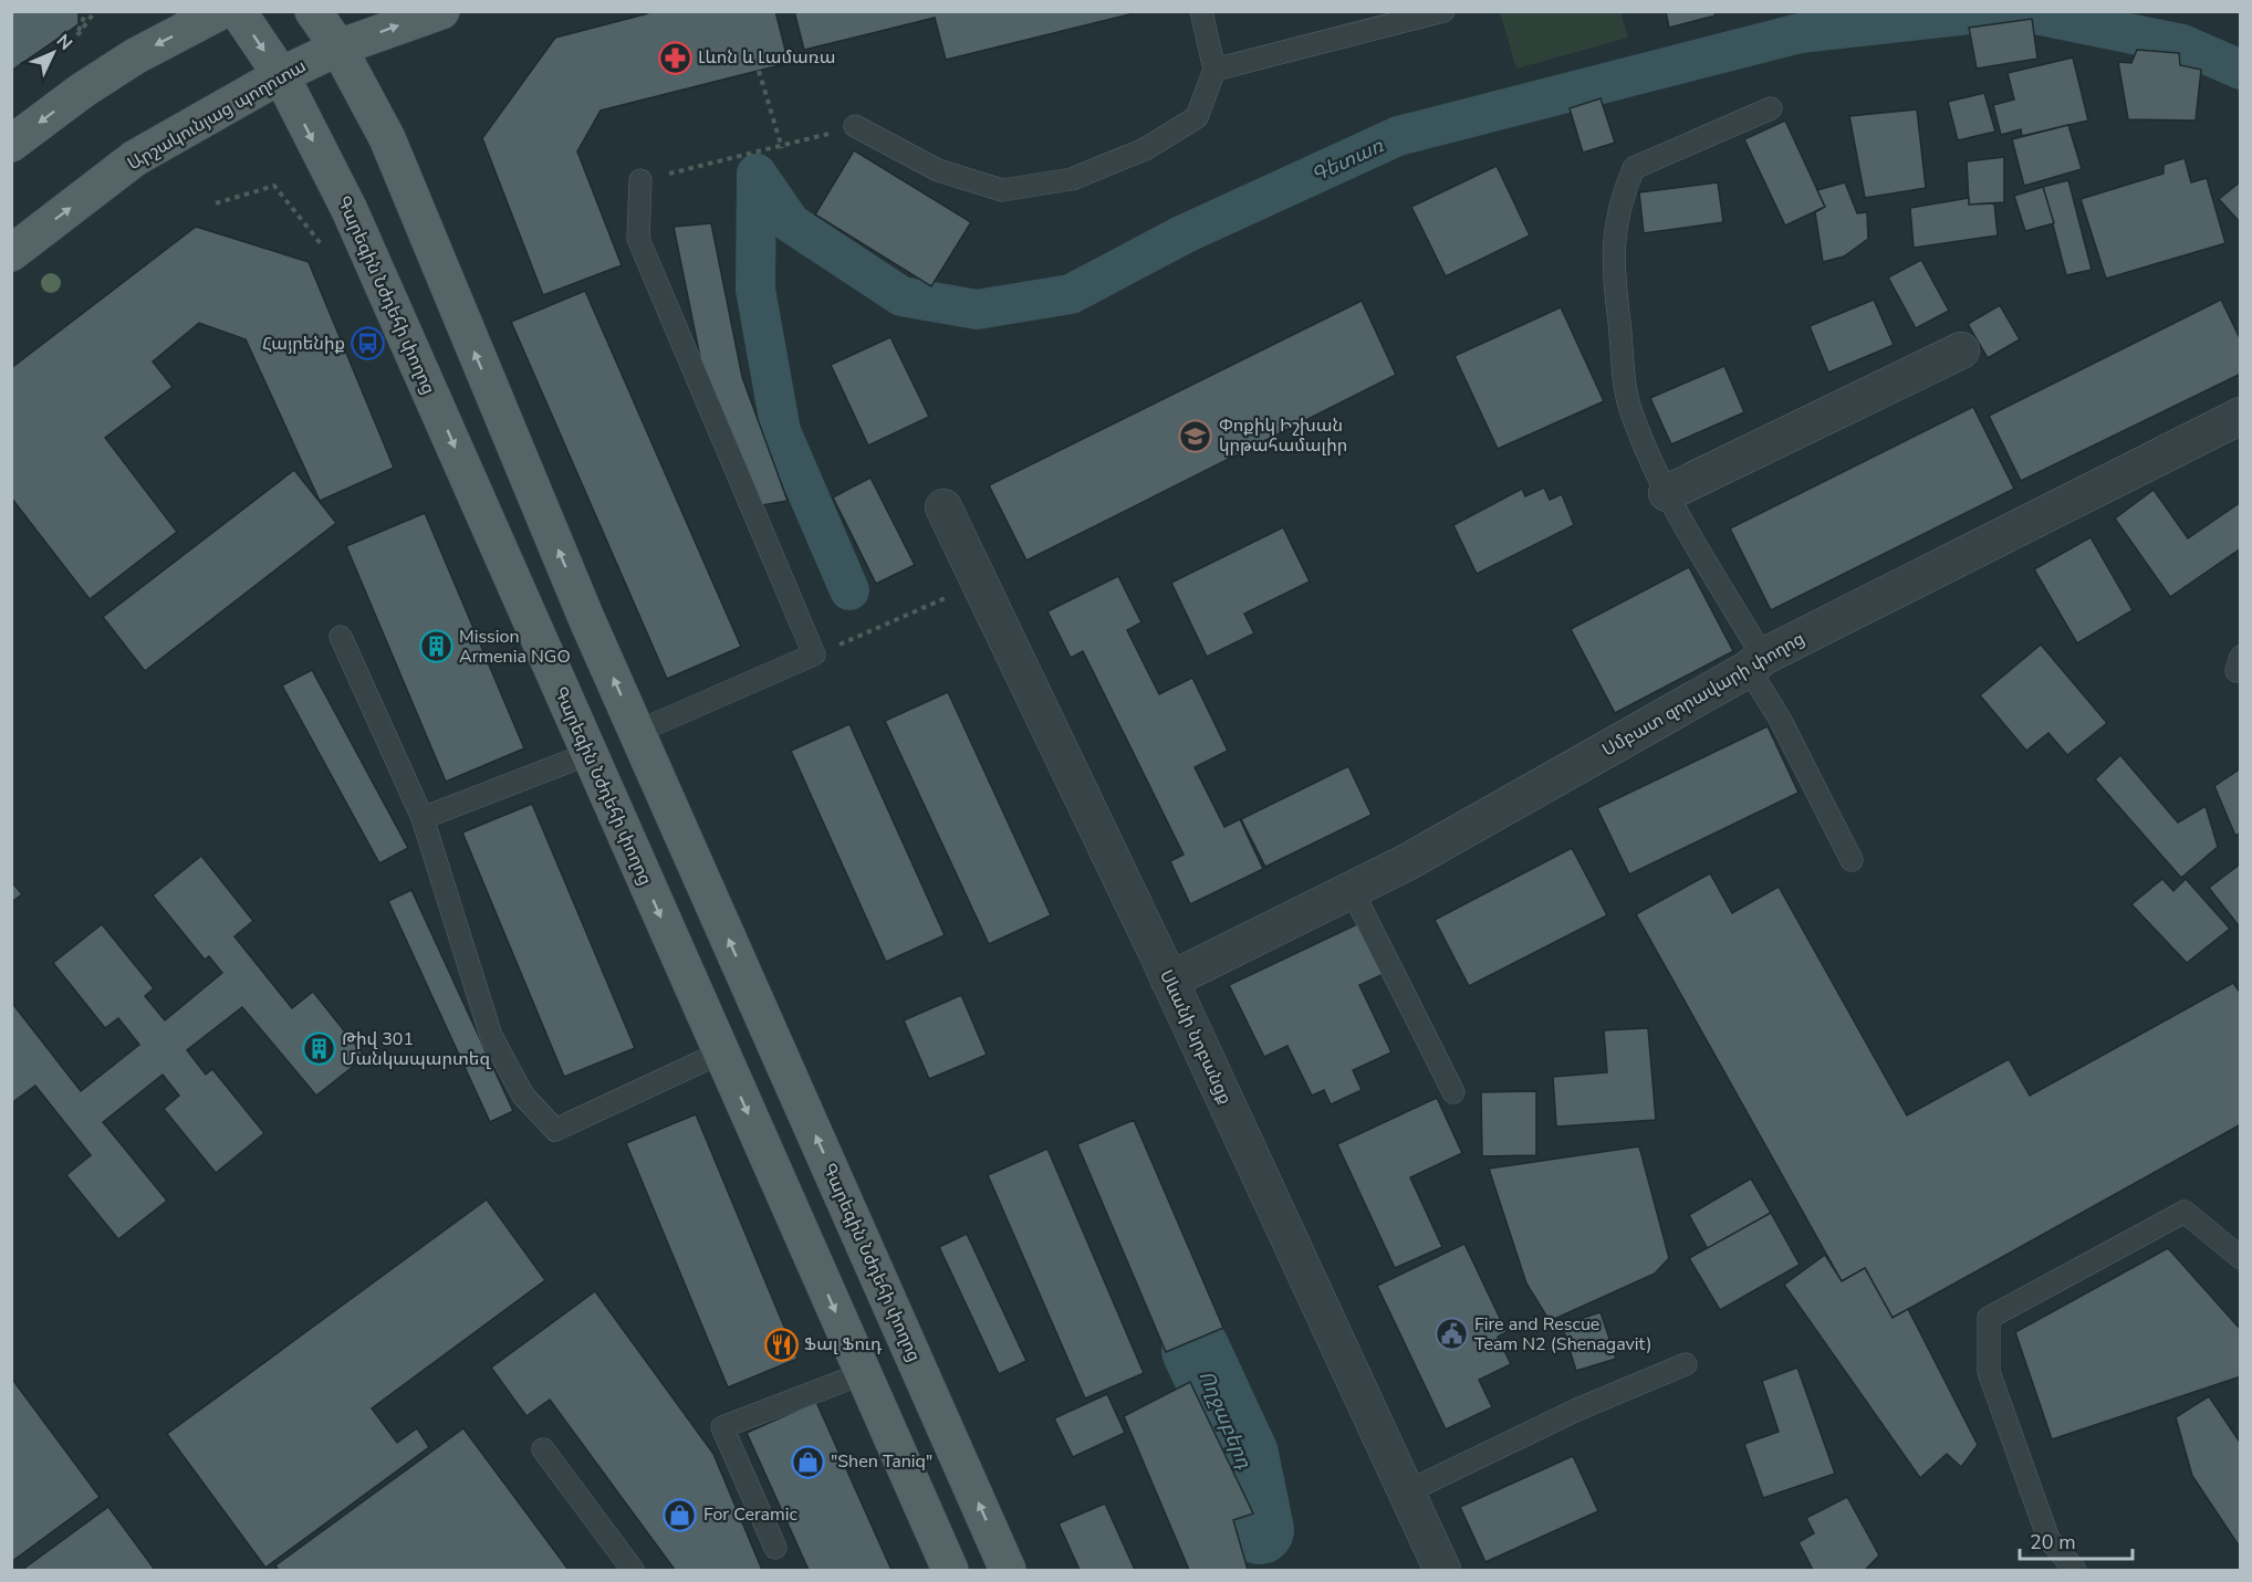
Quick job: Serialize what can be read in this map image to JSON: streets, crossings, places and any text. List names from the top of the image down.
{
  "streets": {
    "main road": ["Արշակունյաց պողոտա", "Գարեգին Նժդեհի փողոց"],
    "street": ["Սմբատ զորավարի փողոց", "Սևանի նրբանցք"]
  },
  "crossings": [
    ["Արշակունյաց պողոտա", "Գարեգին Նժդեհի փողոց"],
    ["Սմբատ զորավարի փողոց", "Սևանի նրբանցք"]
  ],
  "water": ["Գետառ", "Ողջաբերդ"],
  "places": {
    "pharmacy": ["Լևոն և Լամառա"],
    "bus stop": ["Հայրենիք"],
    "school or university": ["Փոքիկ Իշխան կրթահամալիր"],
    "building": ["Mission Armenia NGO", "Թիվ 301 Մանկապարտեզ"],
    "public building": ["Fire and Rescue Team N2 (Shenagavit)"],
    "restaurant": ["Ֆալ Ֆուդ"],
    "shop": ["\"Shen Taniq\"", "For Ceramic"]
  },
  "scale_bar": "20 m",
  "north": "top right"
}
